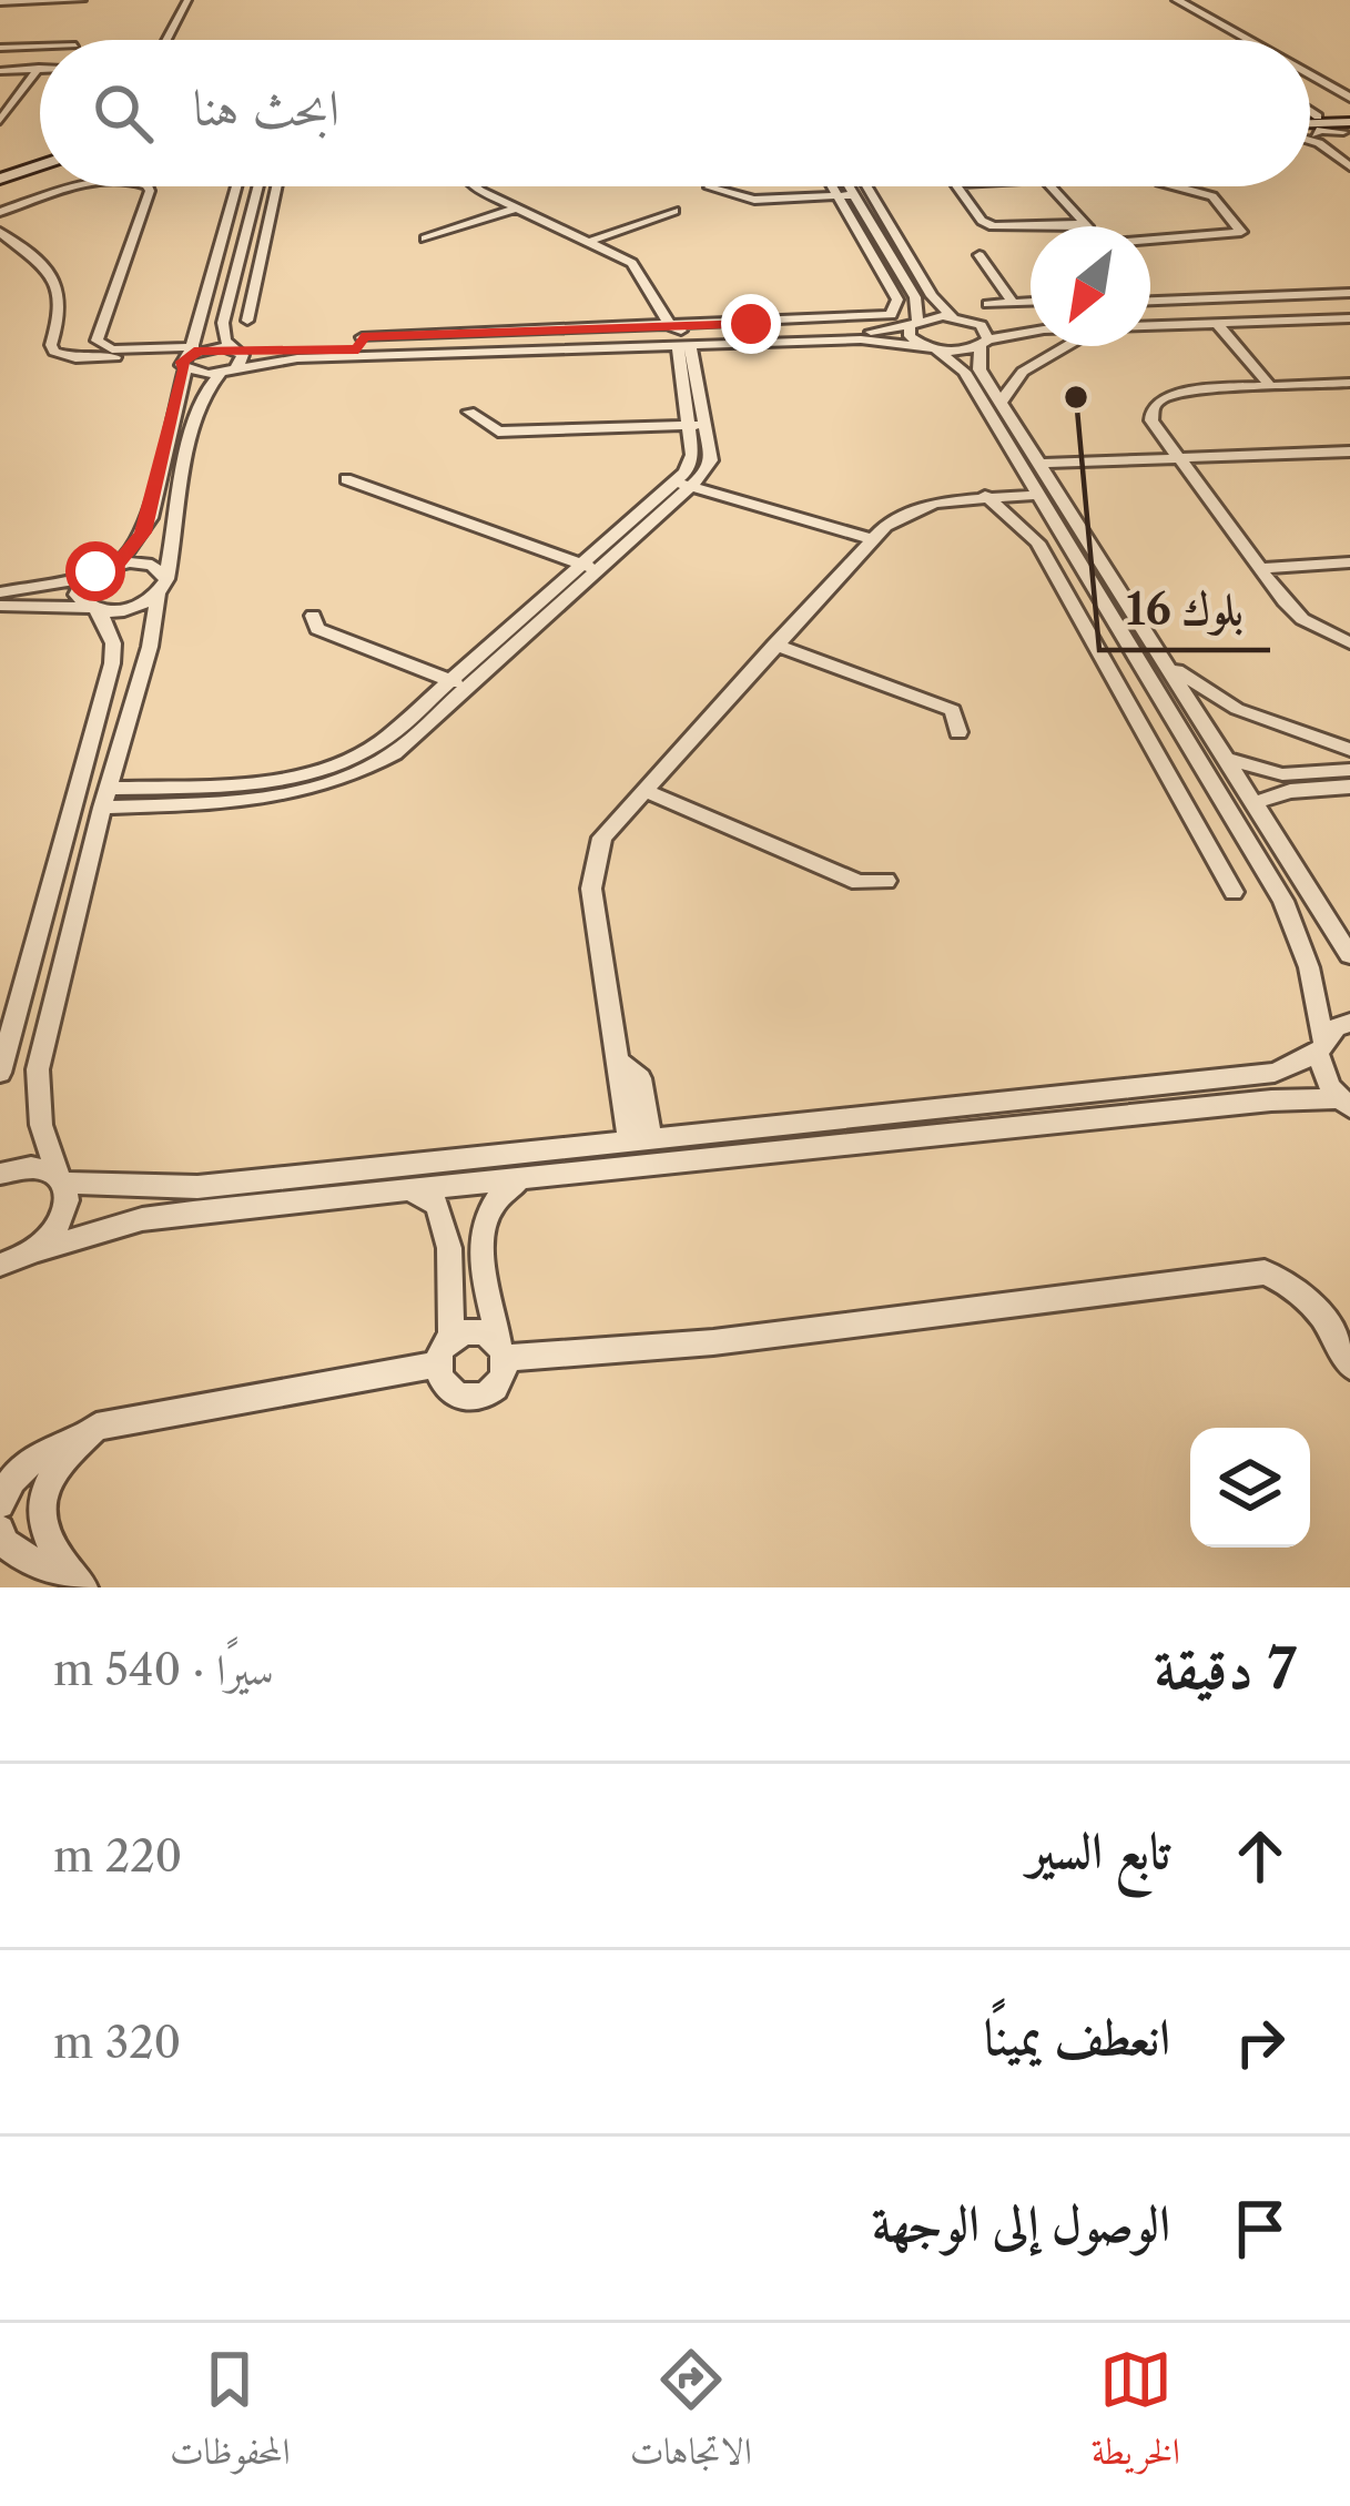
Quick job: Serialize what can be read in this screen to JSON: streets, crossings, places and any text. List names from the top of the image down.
{
  "places": ["بلوك 16"],
  "north": "bottom left",
  "page": {
    "search": "ابحث هنا",
    "heading": ["7 دقيقة", "سيرًا · 540 m"],
    "list": [
      ["تابع السير", "220 m"],
      ["انعطف يمينًا", "320 m"],
      "الوصول إلى الوجهة"
    ],
    "nav": ["الخريطة", "الاتجاهات", "المحفوظات"]
  }
}
